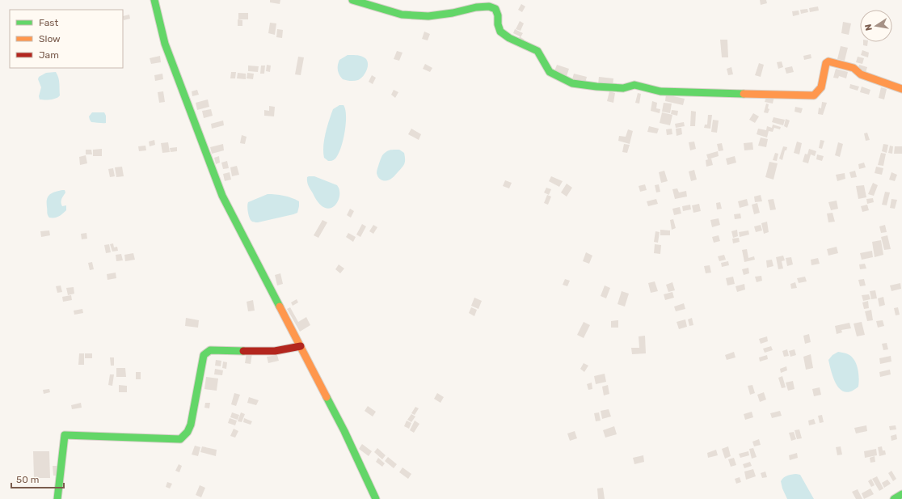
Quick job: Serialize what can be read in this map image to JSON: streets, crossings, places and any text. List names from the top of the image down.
{
  "legend": ["Fast", "Slow", "Jam"],
  "scale_bar": "50 m",
  "north": "left"
}
